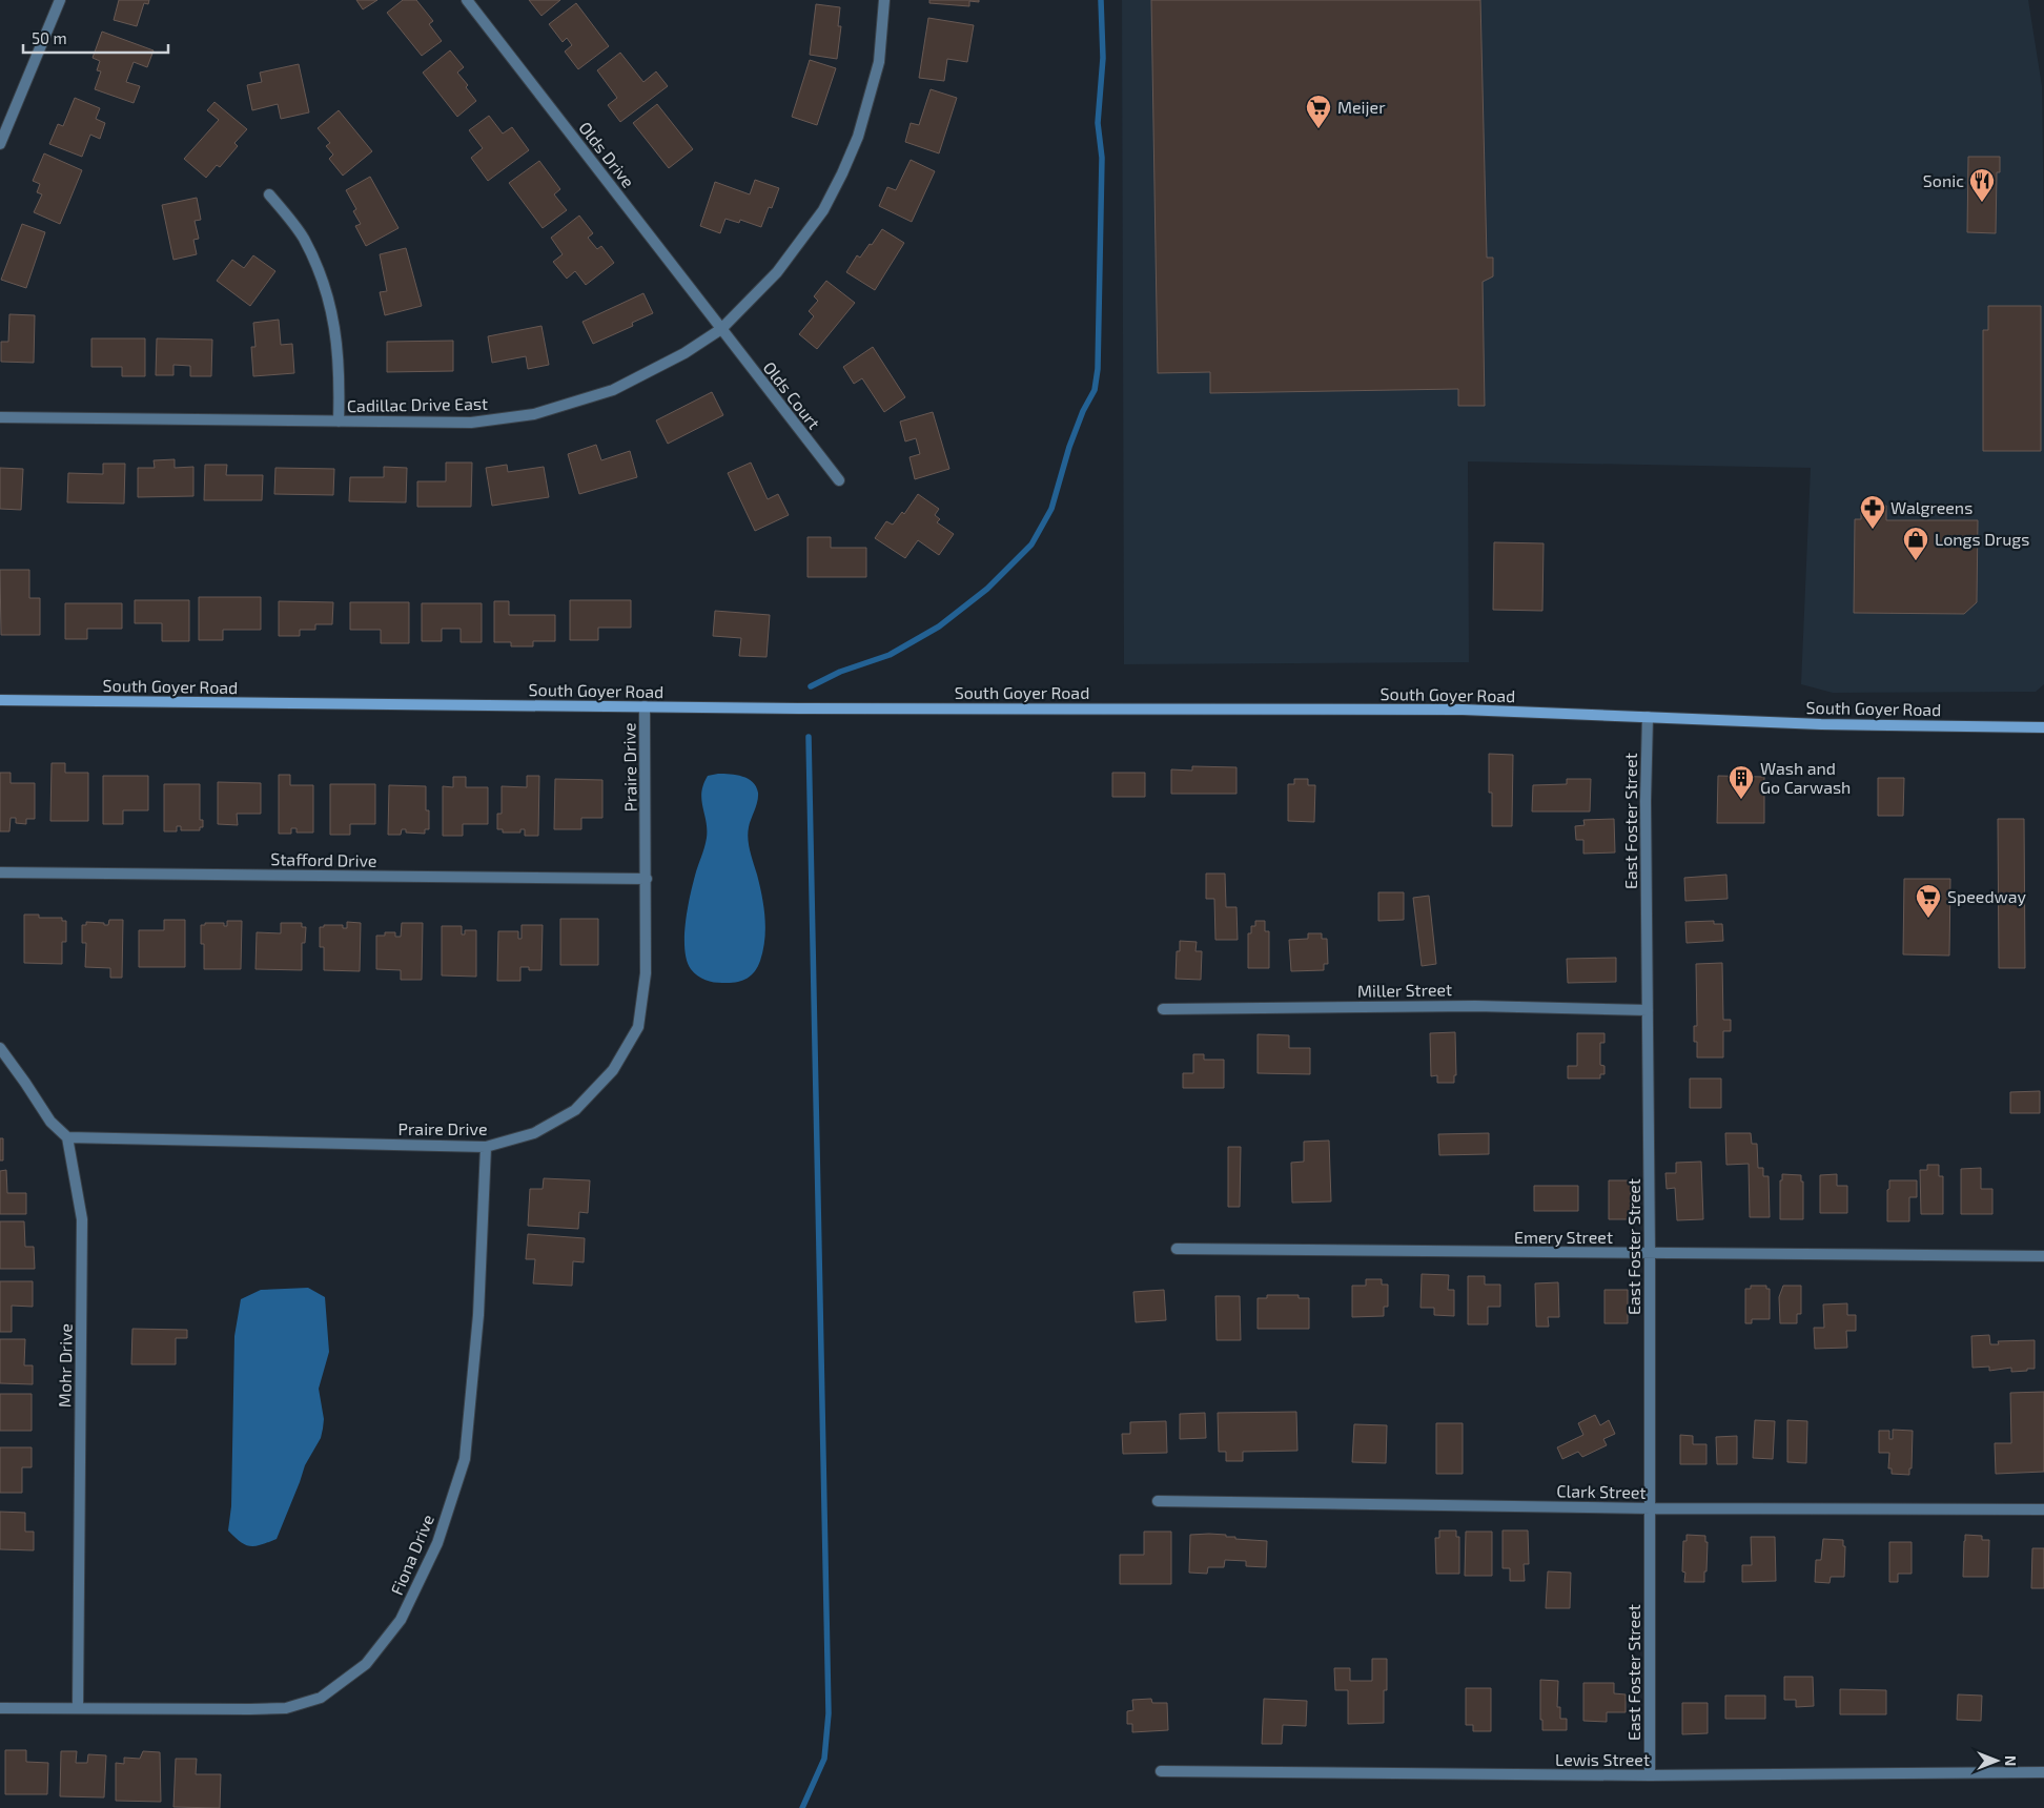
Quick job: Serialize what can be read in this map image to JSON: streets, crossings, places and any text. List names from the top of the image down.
{
  "streets": {
    "street": [
      "Olds Drive",
      "Olds Court",
      "Cadillac Drive East",
      "South Goyer Road",
      "Praire Drive",
      "East Foster Street",
      "Stafford Drive",
      "Miller Street",
      "Emery Street",
      "Mohr Drive",
      "Clark Street",
      "Fiona Drive",
      "Lewis Street"
    ]
  },
  "crossings": [
    ["Olds Drive", "Olds Court"],
    ["Olds Drive", "Cadillac Drive East"],
    ["Olds Court", "Cadillac Drive East"],
    ["South Goyer Road", "Praire Drive"],
    ["South Goyer Road", "East Foster Street"],
    ["Praire Drive", "Stafford Drive"],
    ["Praire Drive", "Mohr Drive"],
    ["Praire Drive", "Fiona Drive"],
    ["East Foster Street", "Miller Street"],
    ["East Foster Street", "Emery Street"],
    ["East Foster Street", "Clark Street"],
    ["East Foster Street", "Lewis Street"],
    ["Mohr Drive", "Fiona Drive"]
  ],
  "places": {
    "supermarket": ["Meijer", "Speedway"],
    "restaurant": ["Sonic"],
    "pharmacy": ["Walgreens"],
    "shop": ["Longs Drugs"],
    "building": ["Wash and Go Carwash"]
  },
  "scale_bar": "50 m",
  "north": "right"
}
